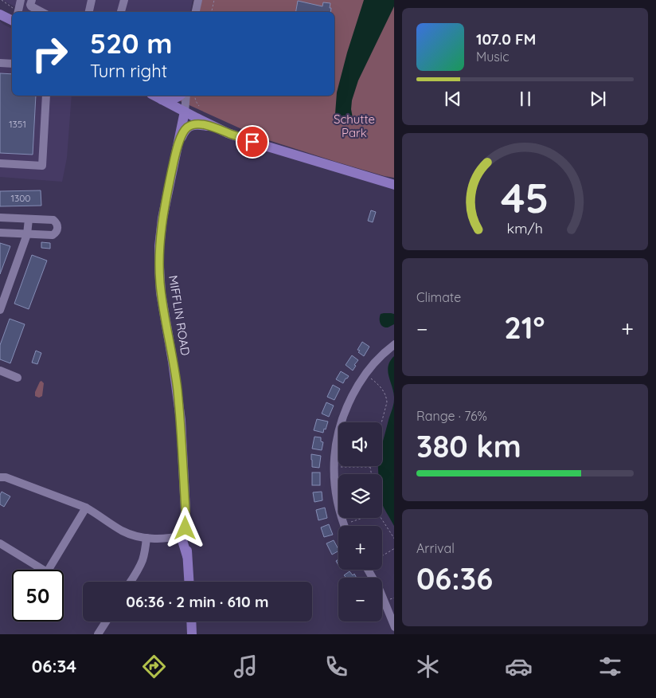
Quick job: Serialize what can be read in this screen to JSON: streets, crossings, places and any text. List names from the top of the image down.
{
  "streets": {
    "main road": ["MIFFLIN ROAD"]
  },
  "parks": ["Schutte Park"],
  "house_numbers": ["1351", "1300"],
  "page": {
    "turn": ["520 m", "Turn right"],
    "song": ["107.0 FM", "Music"],
    "tile": [
      "Climate",
      ["Range · 76%", "380 km"],
      ["Arrival", "06:36"]
    ],
    "heat": ["−", "21°", "+"],
    "map_buttons": ["+", "−"],
    "limit": "50",
    "trip": "06:36 · 2 min · 610 m",
    "tabs": "06:34",
    "gauge": ["45", "km/h"]
  }
}
